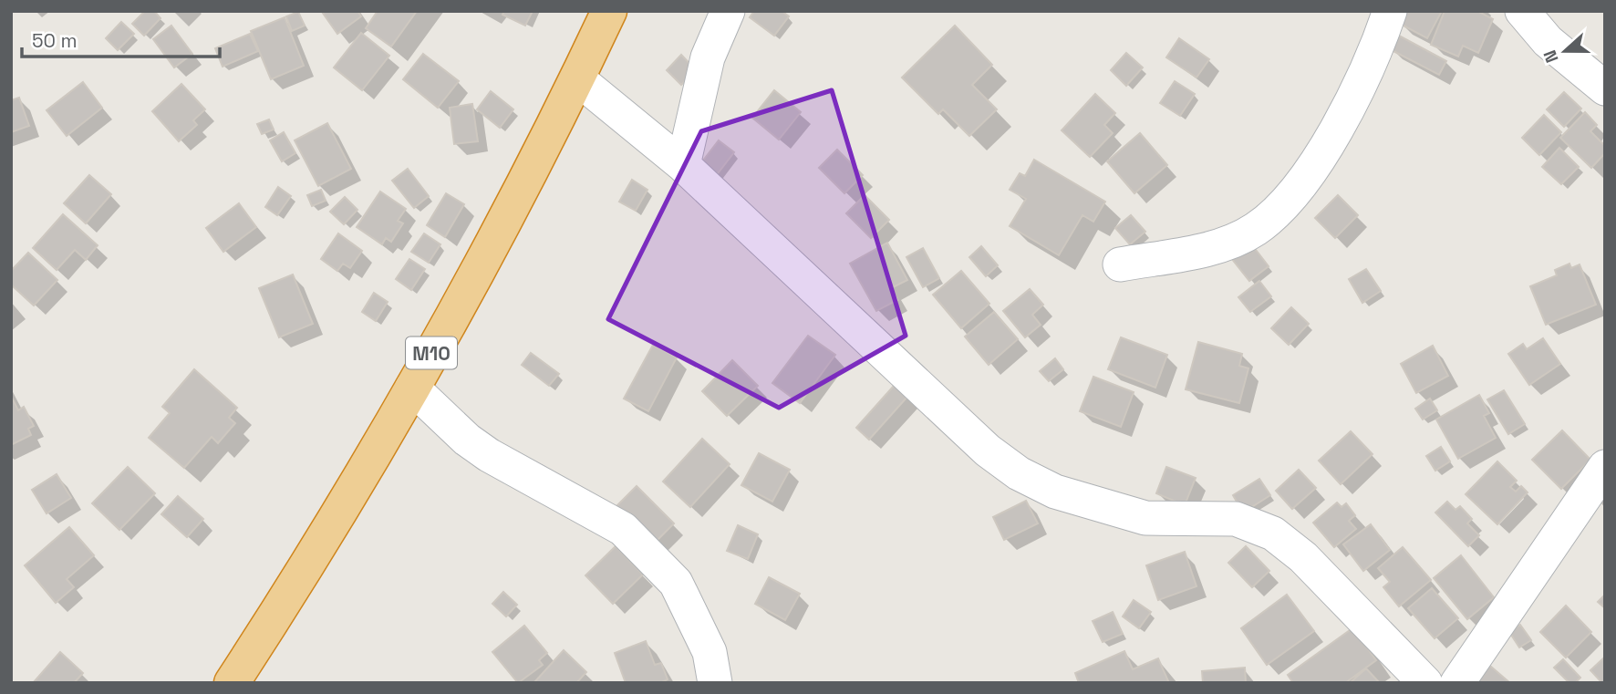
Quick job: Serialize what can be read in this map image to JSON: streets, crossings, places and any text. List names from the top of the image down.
{
  "streets": {
    "highway": ["M10"]
  },
  "scale_bar": "50 m",
  "north": "left"
}
